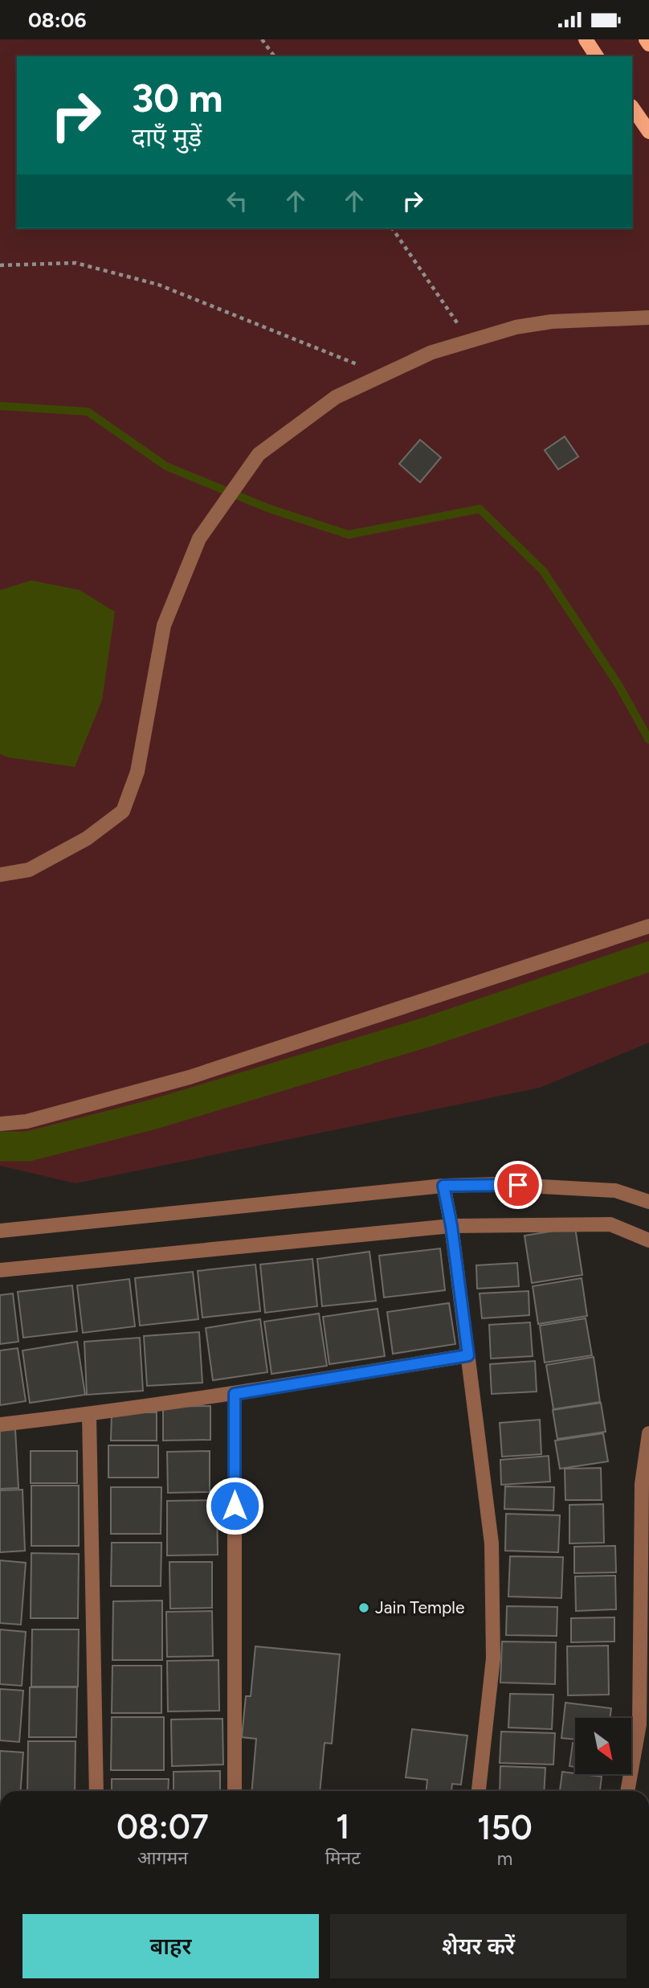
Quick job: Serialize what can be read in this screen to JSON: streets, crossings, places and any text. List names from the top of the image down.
{
  "places": ["Jain Temple"],
  "north": "bottom right",
  "page": {
    "status": "08:06",
    "turn": ["30 m", "दाएँ मुड़ें"],
    "eta": [
      "08:07",
      "आगमन",
      "1",
      "मिनट",
      "150",
      "m"
    ],
    "buttons": ["बाहर", "शेयर करें"]
  }
}
